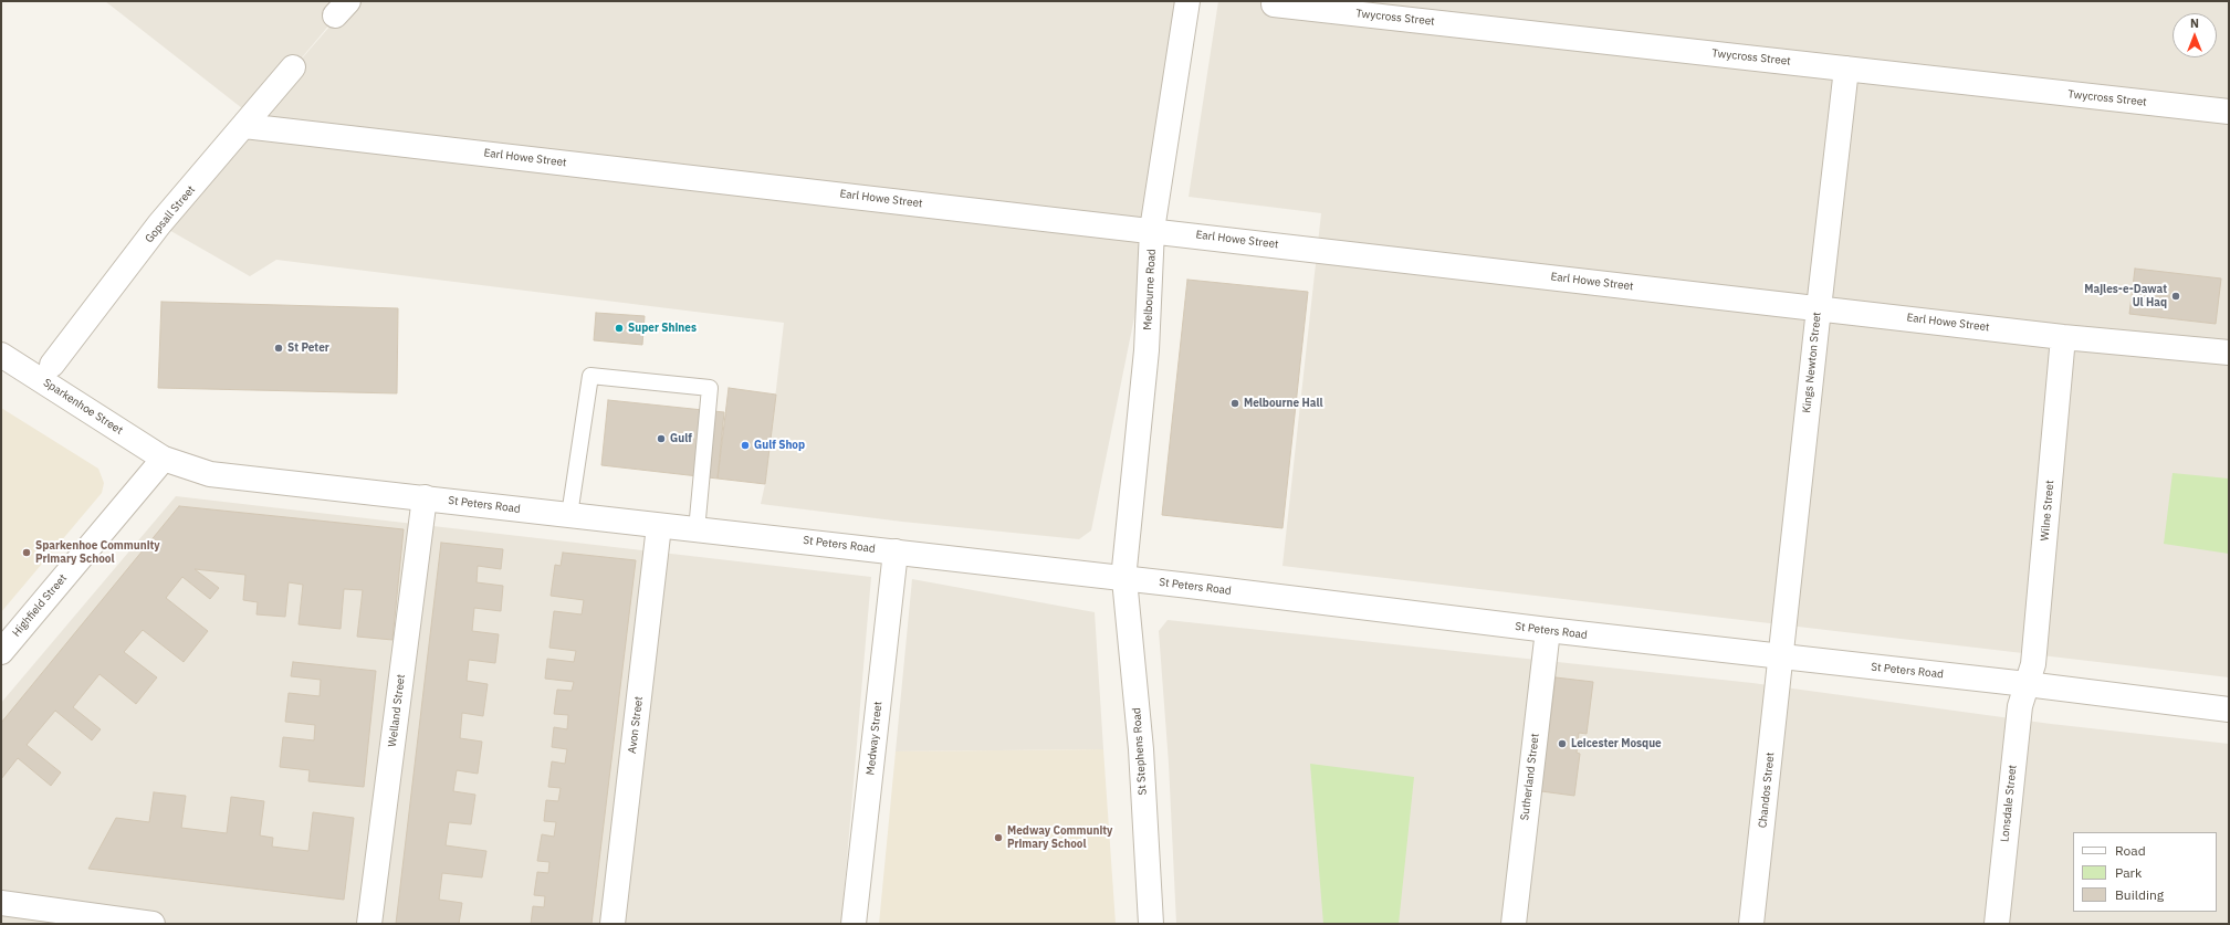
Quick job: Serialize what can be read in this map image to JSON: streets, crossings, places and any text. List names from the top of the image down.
{
  "streets": {
    "street": [
      "Twycross Street",
      "Earl Howe Street",
      "Gopsall Street",
      "Melbourne Road",
      "Kings Newton Street",
      "Sparkenhoe Street",
      "St Peters Road",
      "Wilne Street",
      "Highfield Street",
      "Welland Street",
      "Avon Street",
      "Medway Street",
      "St Stephens Road",
      "Sutherland Street",
      "Chandos Street",
      "Lonsdale Street"
    ]
  },
  "crossings": [
    ["Twycross Street", "Kings Newton Street"],
    ["Earl Howe Street", "Gopsall Street"],
    ["Earl Howe Street", "Melbourne Road"],
    ["Earl Howe Street", "Kings Newton Street"],
    ["Earl Howe Street", "Wilne Street"],
    ["Melbourne Road", "St Peters Road"],
    ["Melbourne Road", "St Stephens Road"],
    ["Kings Newton Street", "St Peters Road"],
    ["Kings Newton Street", "Chandos Street"],
    ["Sparkenhoe Street", "St Peters Road"],
    ["Sparkenhoe Street", "Highfield Street"],
    ["St Peters Road", "Wilne Street"],
    ["St Peters Road", "Highfield Street"],
    ["St Peters Road", "Welland Street"],
    ["St Peters Road", "Avon Street"],
    ["St Peters Road", "Medway Street"],
    ["St Peters Road", "St Stephens Road"],
    ["St Peters Road", "Sutherland Street"],
    ["St Peters Road", "Chandos Street"],
    ["St Peters Road", "Lonsdale Street"],
    ["Wilne Street", "Lonsdale Street"]
  ],
  "places": [
    "Majles-e-Dawat Ul Haq",
    "Super Shines",
    "St Peter",
    "Melbourne Hall",
    "Gulf",
    "Gulf Shop",
    "Sparkenhoe Community Primary School",
    "Leicester Mosque",
    "Medway Community Primary School"
  ],
  "legend": ["Road", "Park", "Building"],
  "north": "top"
}
